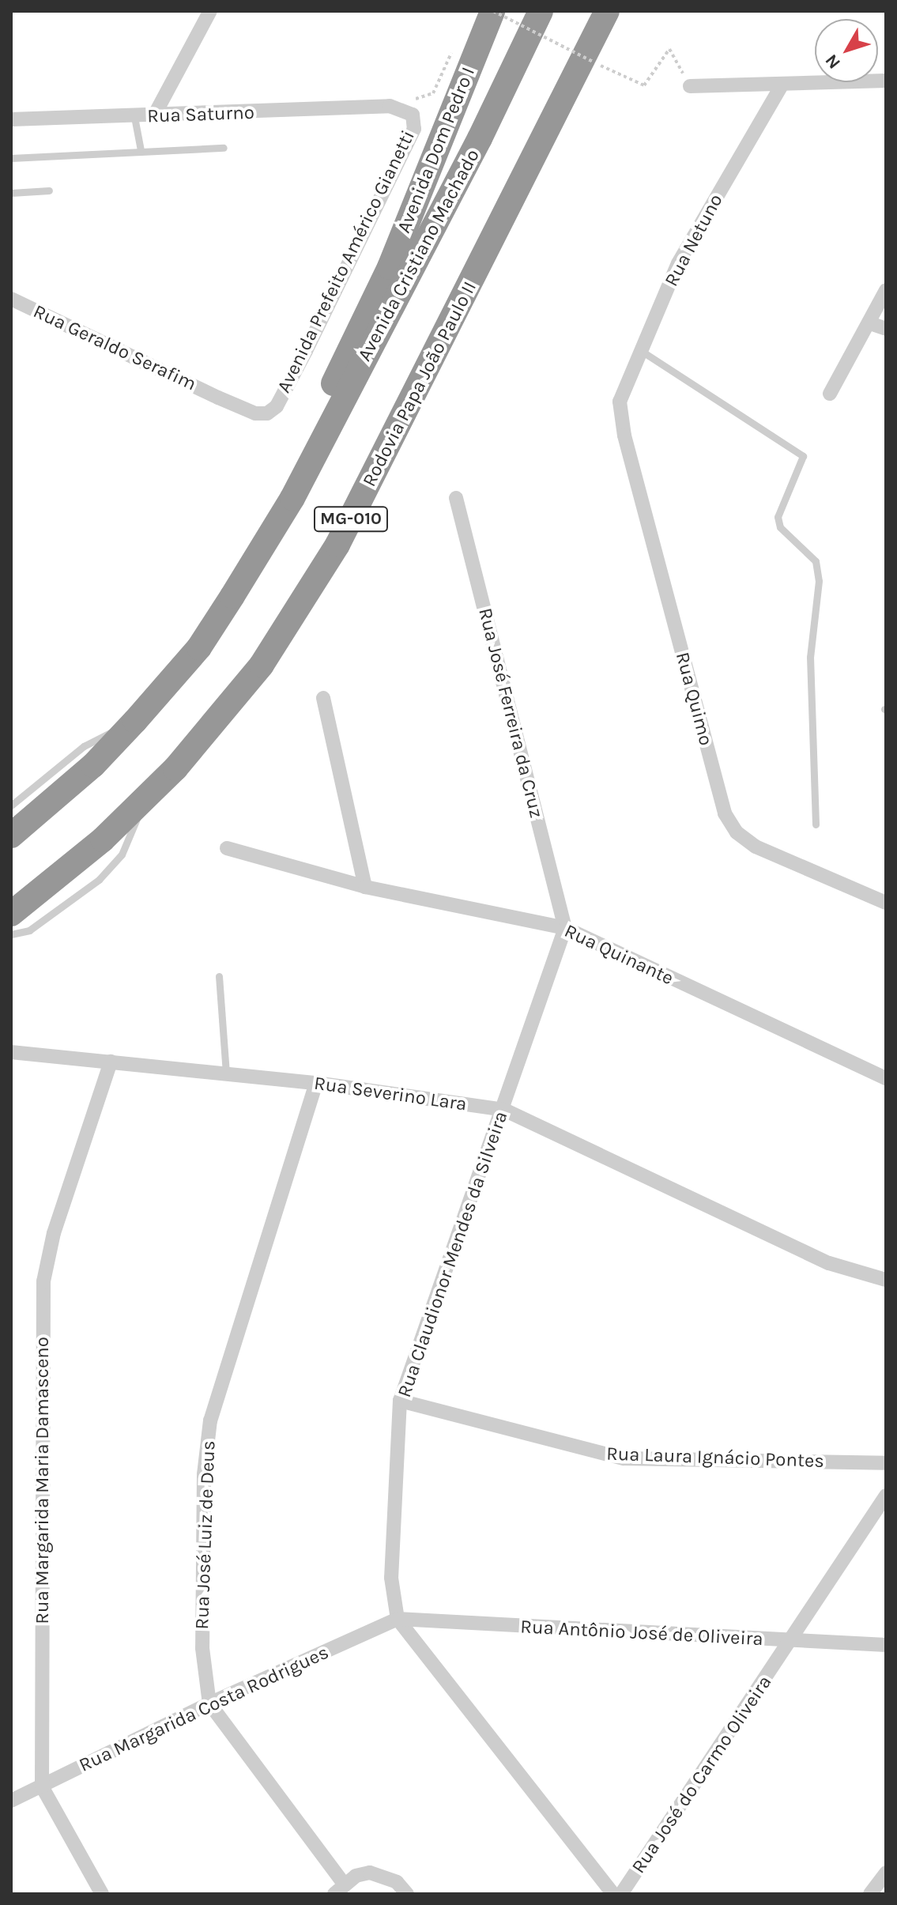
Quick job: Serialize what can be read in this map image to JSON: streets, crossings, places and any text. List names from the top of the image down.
{
  "streets": {
    "highway": [
      "Avenida Dom Pedro I",
      "Avenida Cristiano Machado",
      "Rodovia Papa João Paulo II",
      "MG-010"
    ],
    "street": [
      "Rua Saturno",
      "Rua Netuno",
      "Avenida Prefeito Américo Gianetti",
      "Rua Geraldo Serafim",
      "Rua Quimo",
      "Rua José Ferreira da Cruz",
      "Rua Quinante",
      "Rua Severino Lara",
      "Rua Claudionor Mendes da Silveira",
      "Rua Laura Ignácio Pontes",
      "Rua Margarida Maria Damasceno",
      "Rua José Luiz de Deus",
      "Rua Antônio José de Oliveira",
      "Rua Margarida Costa Rodrigues",
      "Rua José do Carmo Oliveira"
    ]
  },
  "crossings": [
    ["Rua Saturno", "Avenida Prefeito Américo Gianetti"],
    ["Avenida Dom Pedro I", "Avenida Cristiano Machado"],
    ["Avenida Dom Pedro I", "MG-010"],
    ["Rua Netuno", "Rua Quimo"],
    ["Avenida Cristiano Machado", "MG-010"],
    ["Avenida Prefeito Américo Gianetti", "Rua Geraldo Serafim"],
    ["Rodovia Papa João Paulo II", "MG-010"],
    ["Rua José Ferreira da Cruz", "Rua Quinante"],
    ["Rua José Ferreira da Cruz", "Rua Claudionor Mendes da Silveira"],
    ["Rua Quinante", "Rua Claudionor Mendes da Silveira"],
    ["Rua Severino Lara", "Rua Claudionor Mendes da Silveira"],
    ["Rua Severino Lara", "Rua Margarida Maria Damasceno"],
    ["Rua Severino Lara", "Rua José Luiz de Deus"],
    ["Rua Claudionor Mendes da Silveira", "Rua Laura Ignácio Pontes"],
    ["Rua Claudionor Mendes da Silveira", "Rua Antônio José de Oliveira"],
    ["Rua Claudionor Mendes da Silveira", "Rua Margarida Costa Rodrigues"],
    ["Rua Margarida Maria Damasceno", "Rua Margarida Costa Rodrigues"],
    ["Rua José Luiz de Deus", "Rua Margarida Costa Rodrigues"],
    ["Rua Antônio José de Oliveira", "Rua Margarida Costa Rodrigues"],
    ["Rua Antônio José de Oliveira", "Rua José do Carmo Oliveira"]
  ],
  "north": "bottom left"
}
